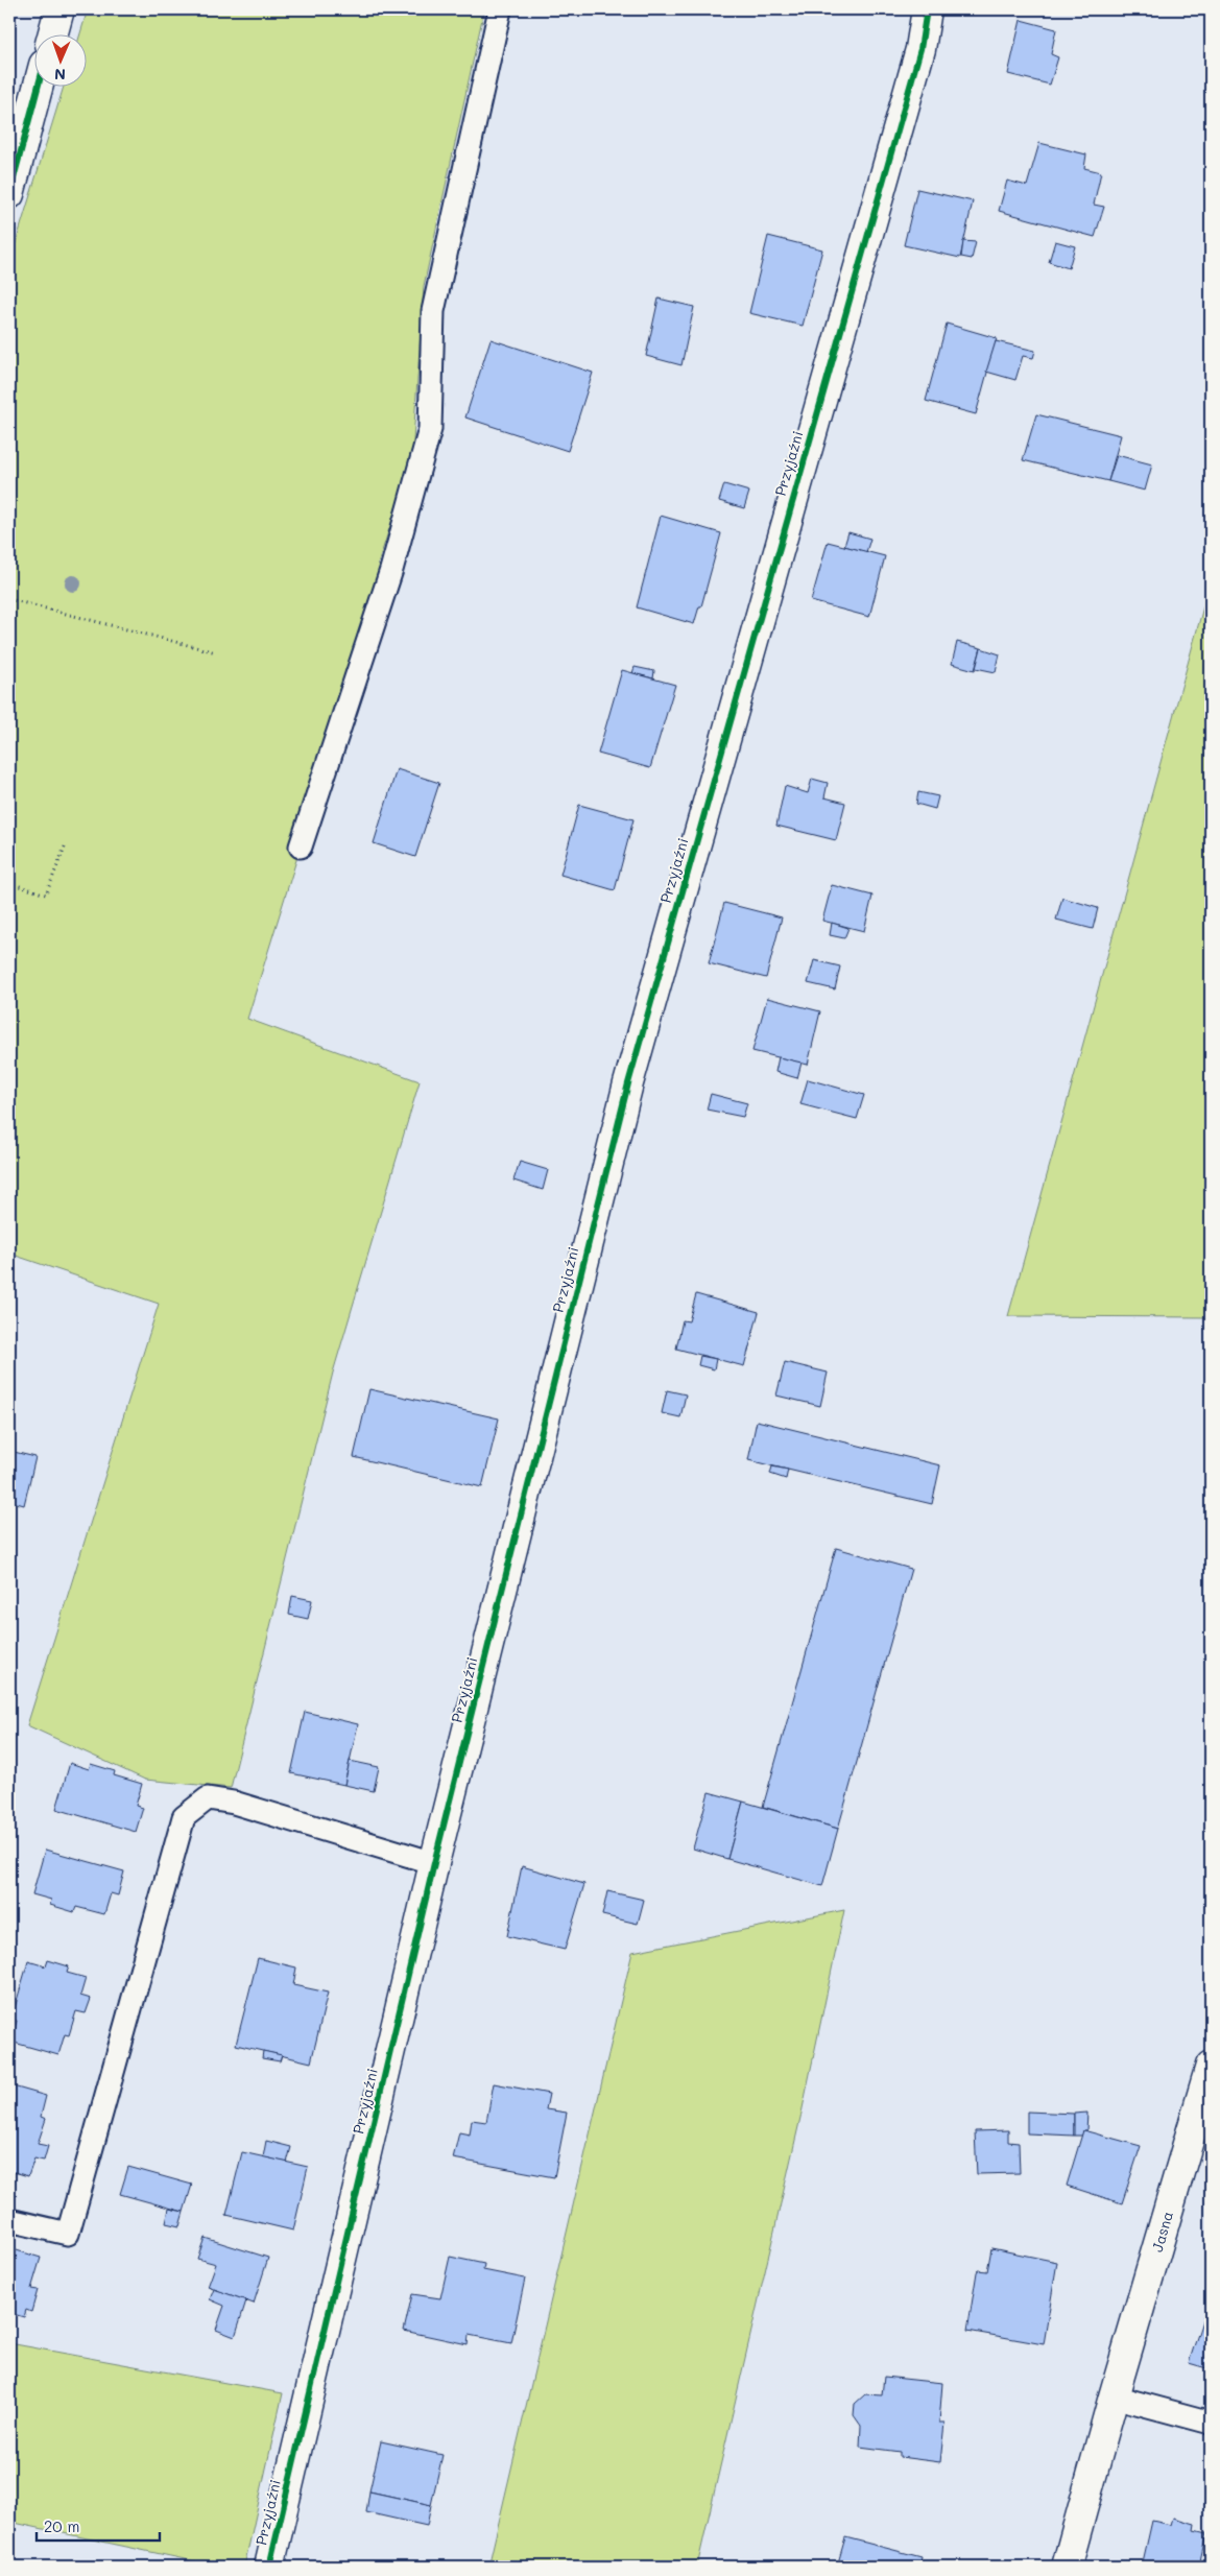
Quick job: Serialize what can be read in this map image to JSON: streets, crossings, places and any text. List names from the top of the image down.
{
  "streets": {
    "street": ["Przyjaźni", "Jasna"]
  },
  "scale_bar": "20 m",
  "north": "bottom"
}
